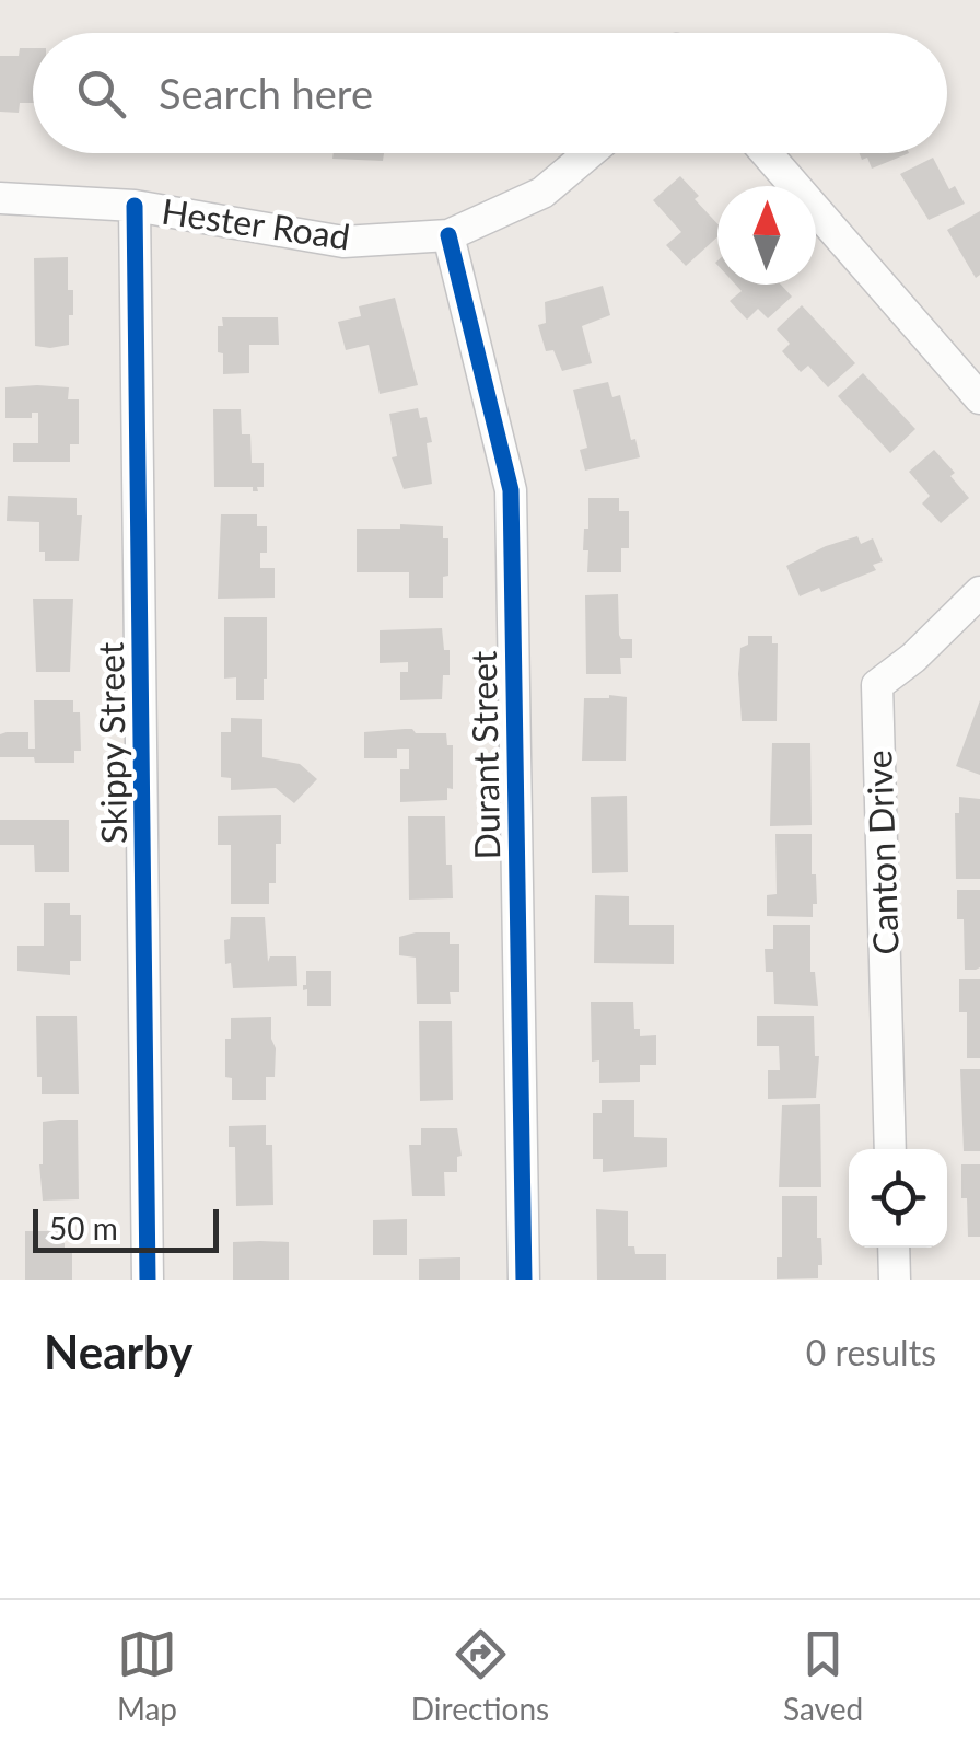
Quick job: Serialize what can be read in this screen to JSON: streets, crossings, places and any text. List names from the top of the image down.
{
  "streets": {
    "street": [
      "Hester Road",
      "Skippy Street",
      "Durant Street",
      "Canton Drive"
    ]
  },
  "crossings": [
    ["Hester Road", "Skippy Street"],
    ["Hester Road", "Durant Street"]
  ],
  "scale_bar": "50 m",
  "north": "top",
  "page": {
    "search": "Search here",
    "scale": "50 m",
    "heading": ["Nearby", "0 results"],
    "nav": ["Map", "Directions", "Saved"]
  }
}
